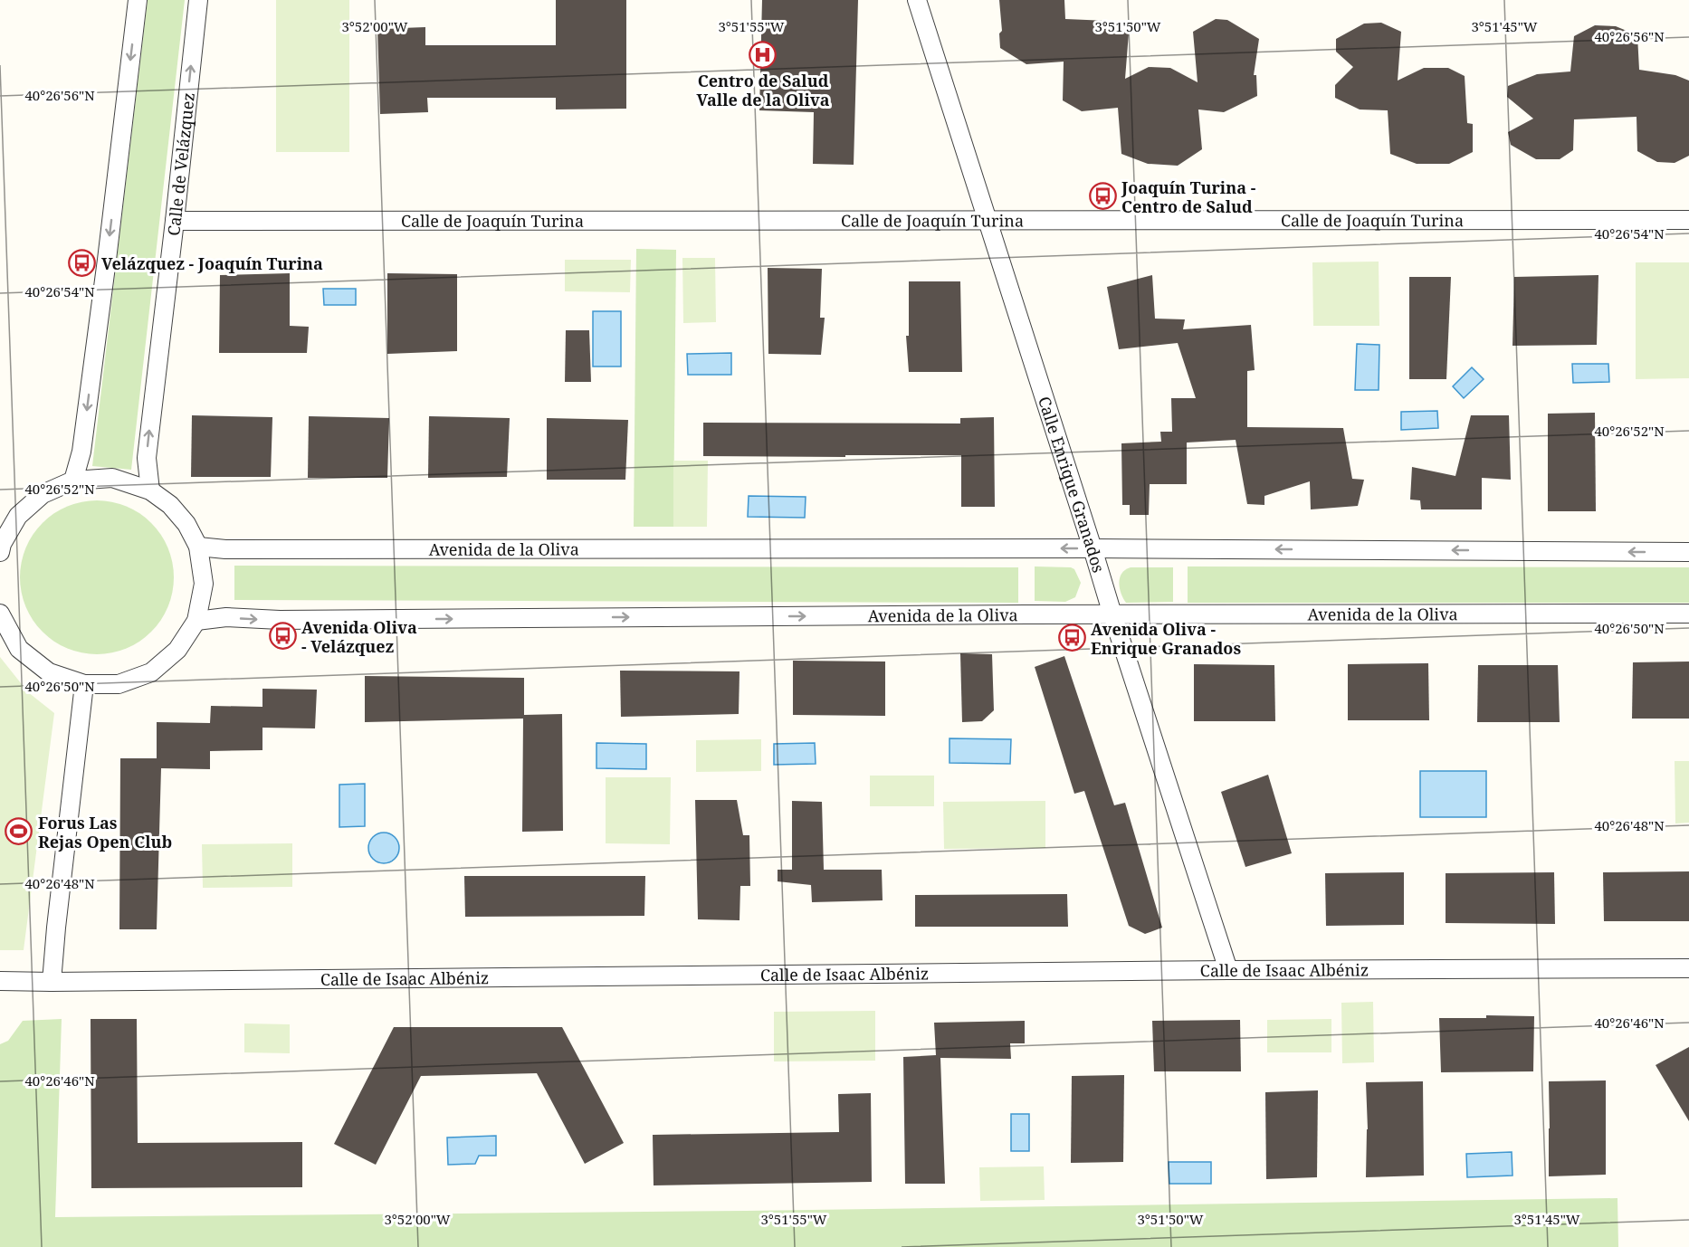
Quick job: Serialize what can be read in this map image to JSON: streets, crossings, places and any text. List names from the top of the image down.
{
  "streets": {
    "street": [
      "Calle de Velázquez",
      "Calle de Joaquín Turina",
      "Calle Enrique Granados",
      "Avenida de la Oliva",
      "Calle de Isaac Albéniz"
    ]
  },
  "crossings": [
    ["Calle de Velázquez", "Calle de Joaquín Turina"],
    ["Calle de Joaquín Turina", "Calle Enrique Granados"],
    ["Calle Enrique Granados", "Avenida de la Oliva"],
    ["Calle Enrique Granados", "Calle de Isaac Albéniz"]
  ],
  "places": {
    "hospital": ["Centro de Salud Valle de la Oliva"],
    "bus stop": [
      "Joaquín Turina - Centro de Salud",
      "Velázquez - Joaquín Turina",
      "Avenida Oliva - Velázquez",
      "Avenida Oliva - Enrique Granados"
    ],
    "sports": ["Forus Las Rejas Open Club"]
  },
  "coordinates": [
    "3°52'00\"W",
    "3°51'55\"W",
    "3°51'50\"W",
    "3°51'45\"W",
    "40°26'56\"N",
    "40°26'54\"N",
    "40°26'52\"N",
    "40°26'50\"N",
    "40°26'48\"N",
    "40°26'46\"N"
  ]
}
